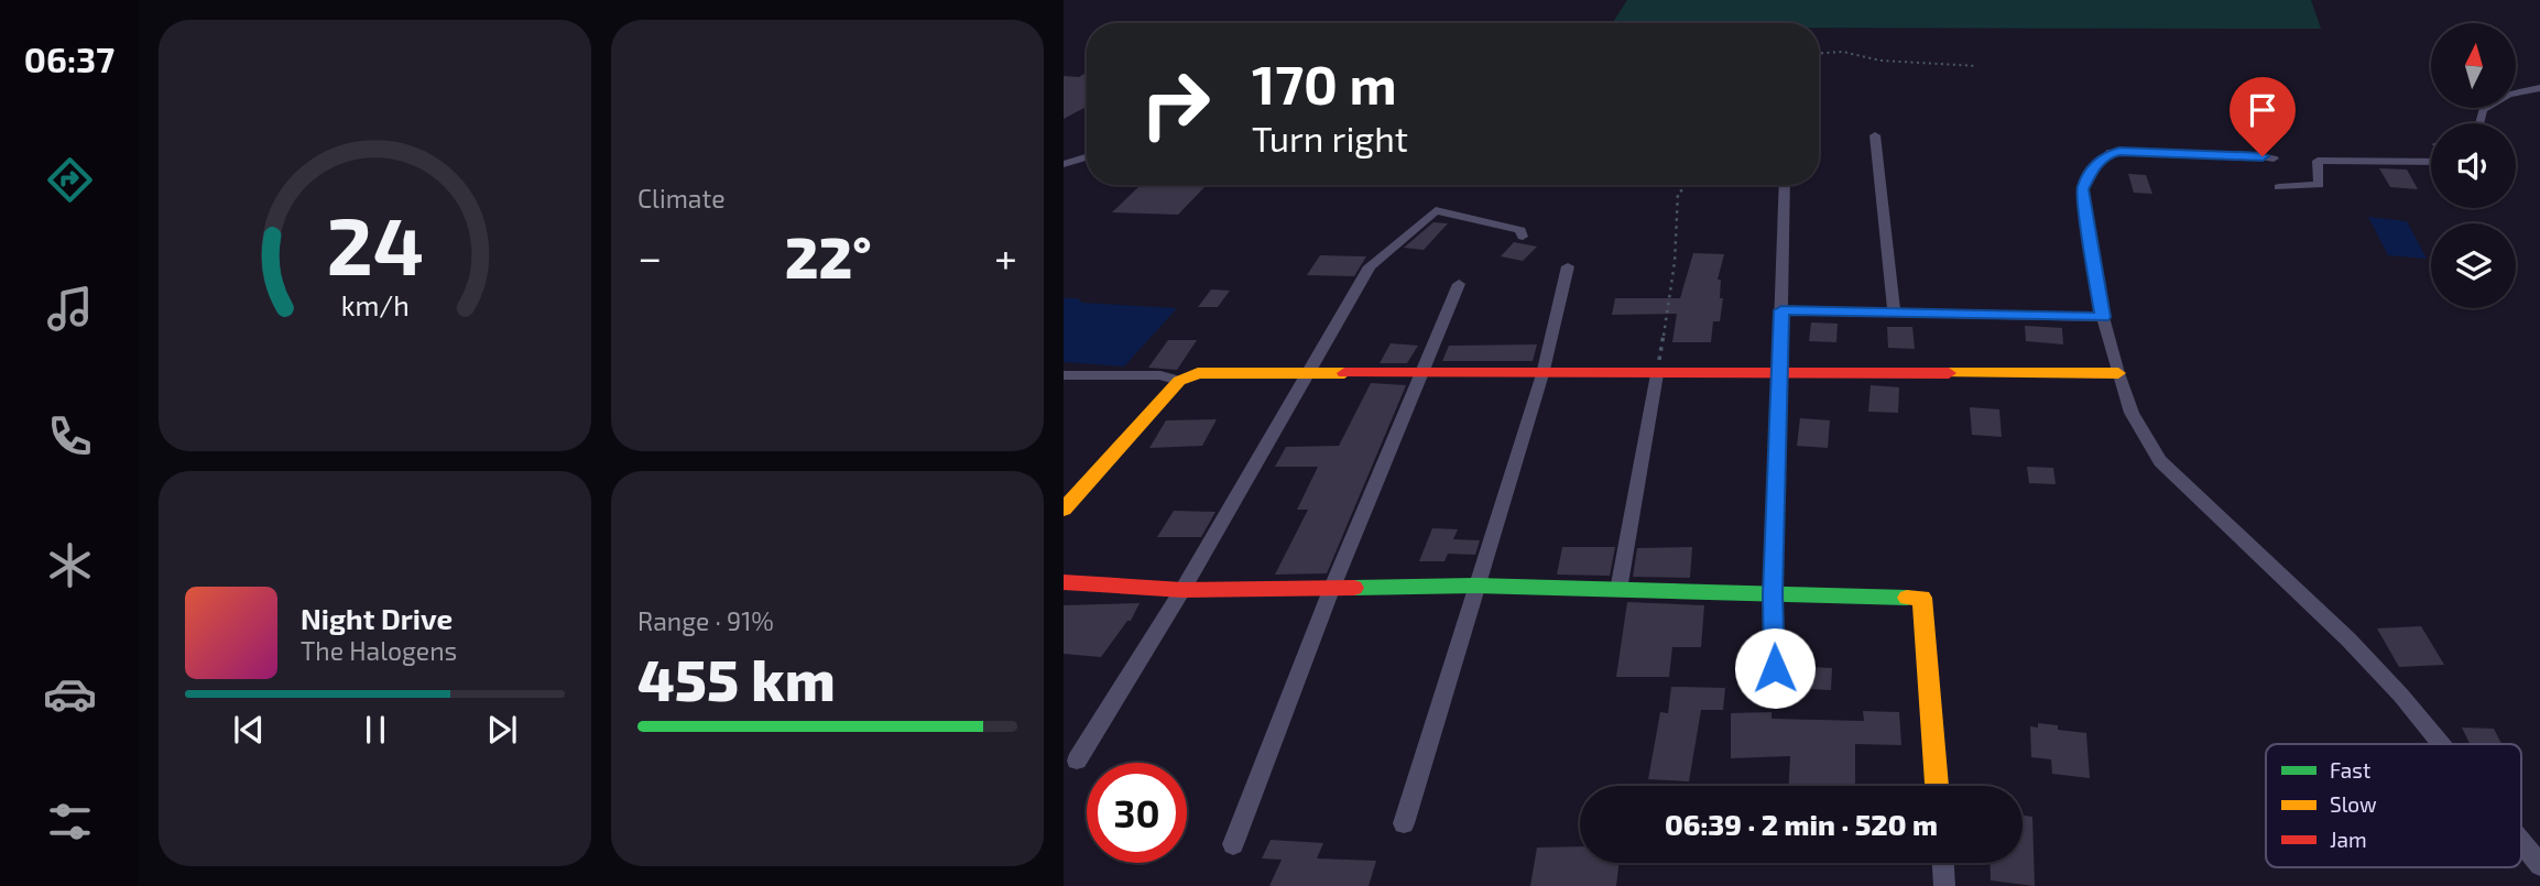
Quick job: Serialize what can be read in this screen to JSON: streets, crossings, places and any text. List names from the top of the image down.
{
  "legend": ["Fast", "Slow", "Jam"],
  "north": "top",
  "page": {
    "tabs": "06:37",
    "tile": [
      "Climate",
      ["Range · 91%", "455 km"]
    ],
    "turn": ["170 m", "Turn right"],
    "heat": ["−", "22°", "+"],
    "song": ["Night Drive", "The Halogens"],
    "limit": "30",
    "trip": "06:39 · 2 min · 520 m",
    "gauge": ["24", "km/h"]
  }
}
